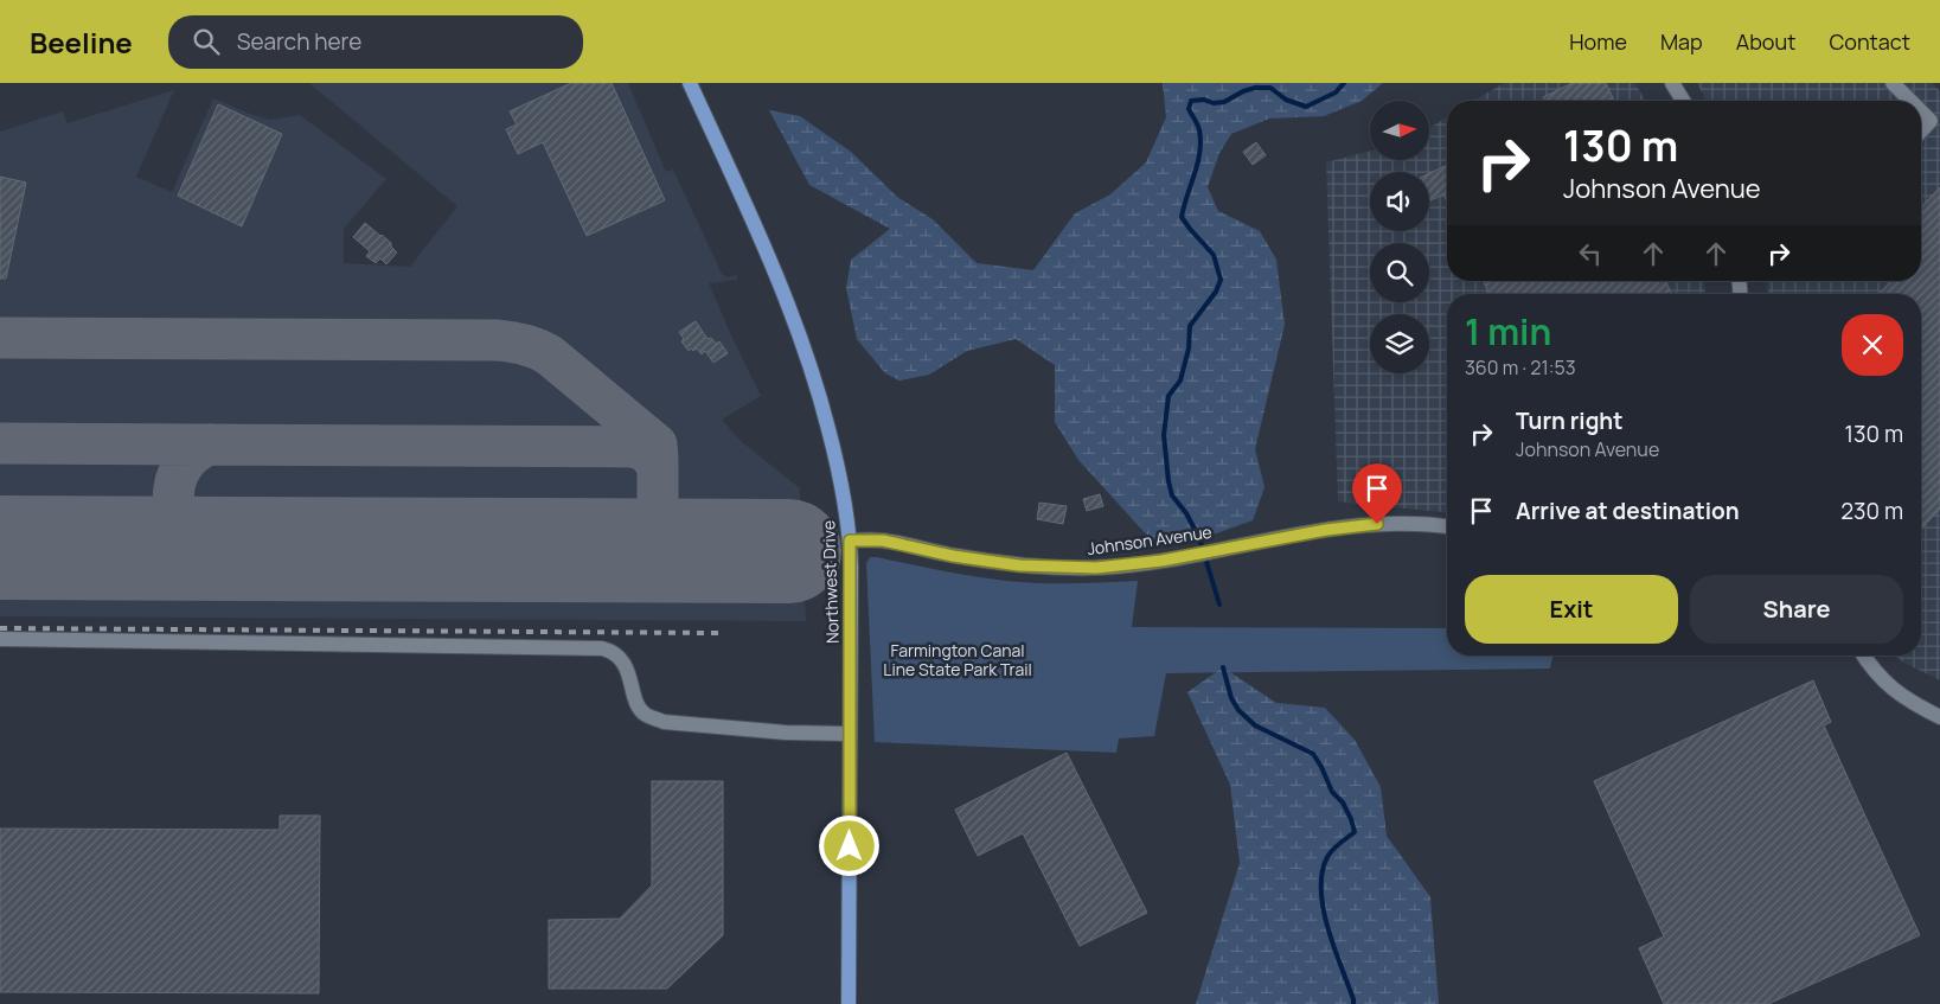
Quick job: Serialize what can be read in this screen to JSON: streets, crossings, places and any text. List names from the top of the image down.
{
  "streets": {
    "main road": ["Northwest Drive"],
    "street": ["Johnson Avenue"]
  },
  "crossings": [
    ["Johnson Avenue", "Northwest Drive"]
  ],
  "parks": ["Farmington Canal Line State Park Trail"],
  "north": "right",
  "page": {
    "header": "Beeline",
    "search": "Search here",
    "nav": [
      "Home",
      "Map",
      "About",
      "Contact"
    ],
    "turn": ["130 m", "Johnson Avenue"],
    "heading": ["1 min", "360 m · 21:53"],
    "list": [
      {
        "name": "Turn right",
        "note": "Johnson Avenue",
        "value": "130 m"
      },
      {
        "name": "Arrive at destination",
        "value": "230 m"
      }
    ],
    "buttons": ["Exit", "Share"]
  }
}
